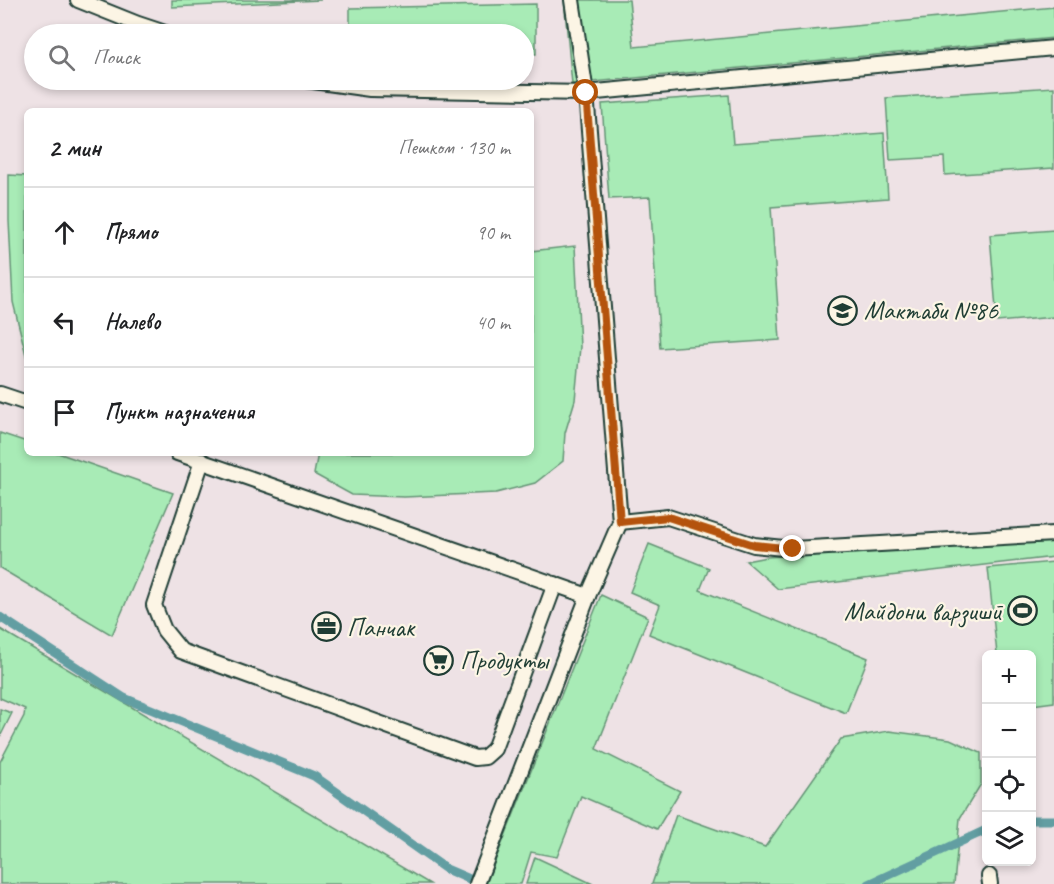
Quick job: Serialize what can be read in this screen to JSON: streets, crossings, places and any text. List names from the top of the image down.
{
  "places": {
    "school or university": ["Мактаби №86"],
    "sports": ["Майдони варзишӣ"],
    "office": ["Панчак"],
    "supermarket": ["Продукты"]
  },
  "page": {
    "search": "Поиск",
    "heading": ["2 мин", "Пешком · 130 m"],
    "list": [
      ["Прямо", "90 m"],
      ["Налево", "40 m"],
      "Пункт назначения"
    ],
    "map_buttons": ["+", "−"]
  }
}
